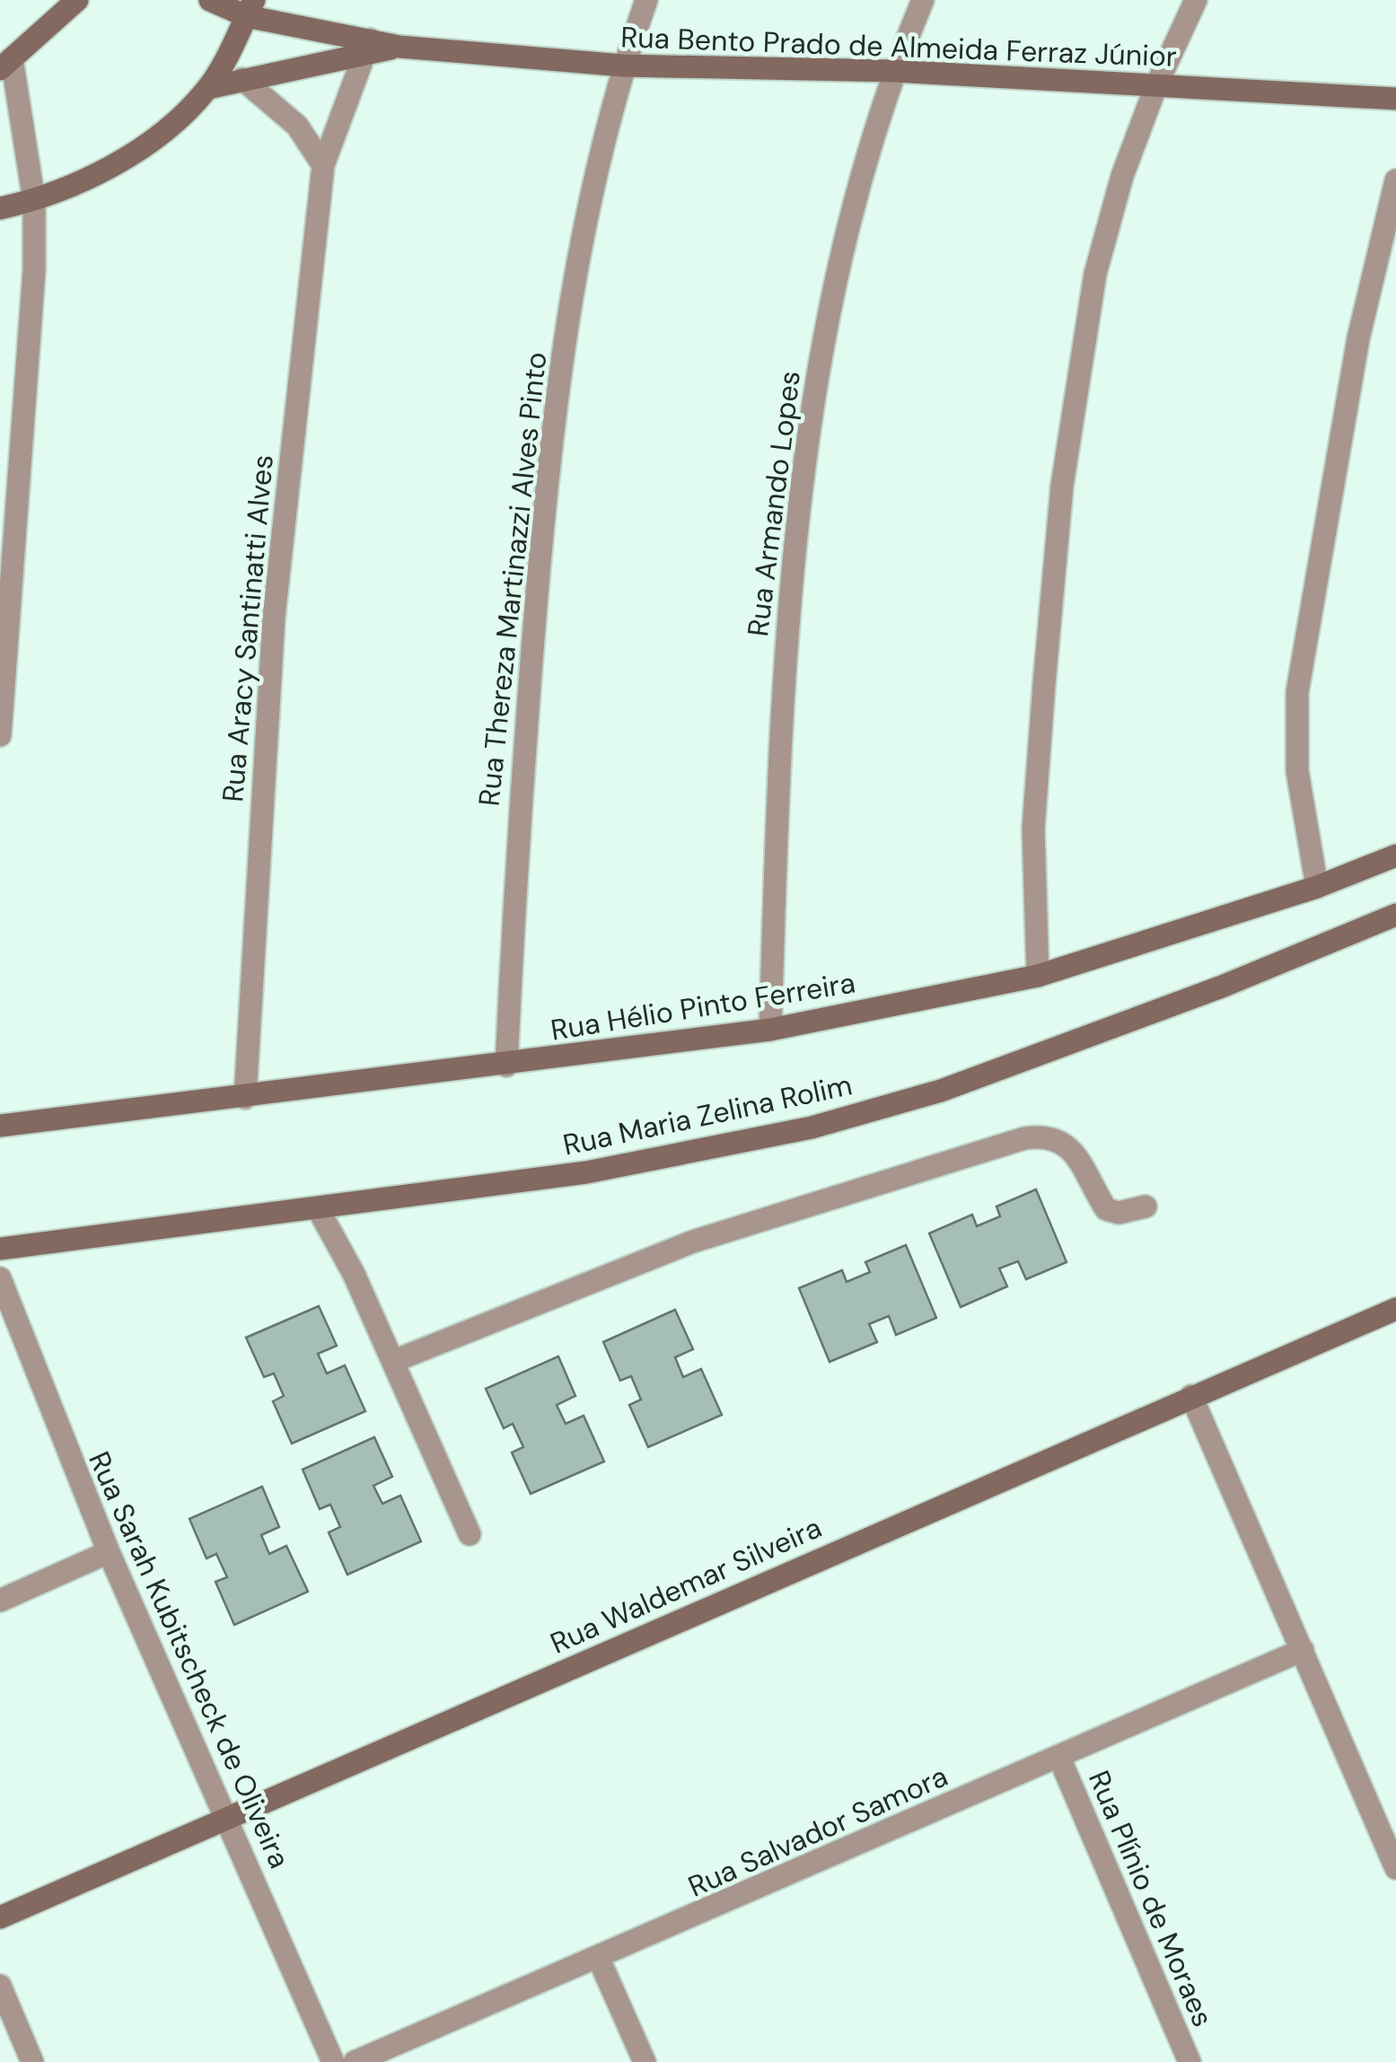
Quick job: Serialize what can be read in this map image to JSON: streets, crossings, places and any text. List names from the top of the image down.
{
  "streets": {
    "street": [
      "Rua Bento Prado de Almeida Ferraz Júnior",
      "Rua Armando Lopes",
      "Rua Thereza Martinazzi Alves Pinto",
      "Rua Aracy Santinatti Alves",
      "Rua Hélio Pinto Ferreira",
      "Rua Maria Zelina Rolim",
      "Rua Waldemar Silveira",
      "Rua Sarah Kubitscheck de Oliveira",
      "Rua Salvador Samora",
      "Rua Plínio de Moraes"
    ]
  },
  "crossings": [
    ["Rua Bento Prado de Almeida Ferraz Júnior", "Rua Armando Lopes"],
    ["Rua Bento Prado de Almeida Ferraz Júnior", "Rua Thereza Martinazzi Alves Pinto"],
    ["Rua Bento Prado de Almeida Ferraz Júnior", "Rua Aracy Santinatti Alves"],
    ["Rua Armando Lopes", "Rua Hélio Pinto Ferreira"],
    ["Rua Thereza Martinazzi Alves Pinto", "Rua Hélio Pinto Ferreira"],
    ["Rua Aracy Santinatti Alves", "Rua Hélio Pinto Ferreira"],
    ["Rua Waldemar Silveira", "Rua Sarah Kubitscheck de Oliveira"],
    ["Rua Salvador Samora", "Rua Plínio de Moraes"]
  ]
}
